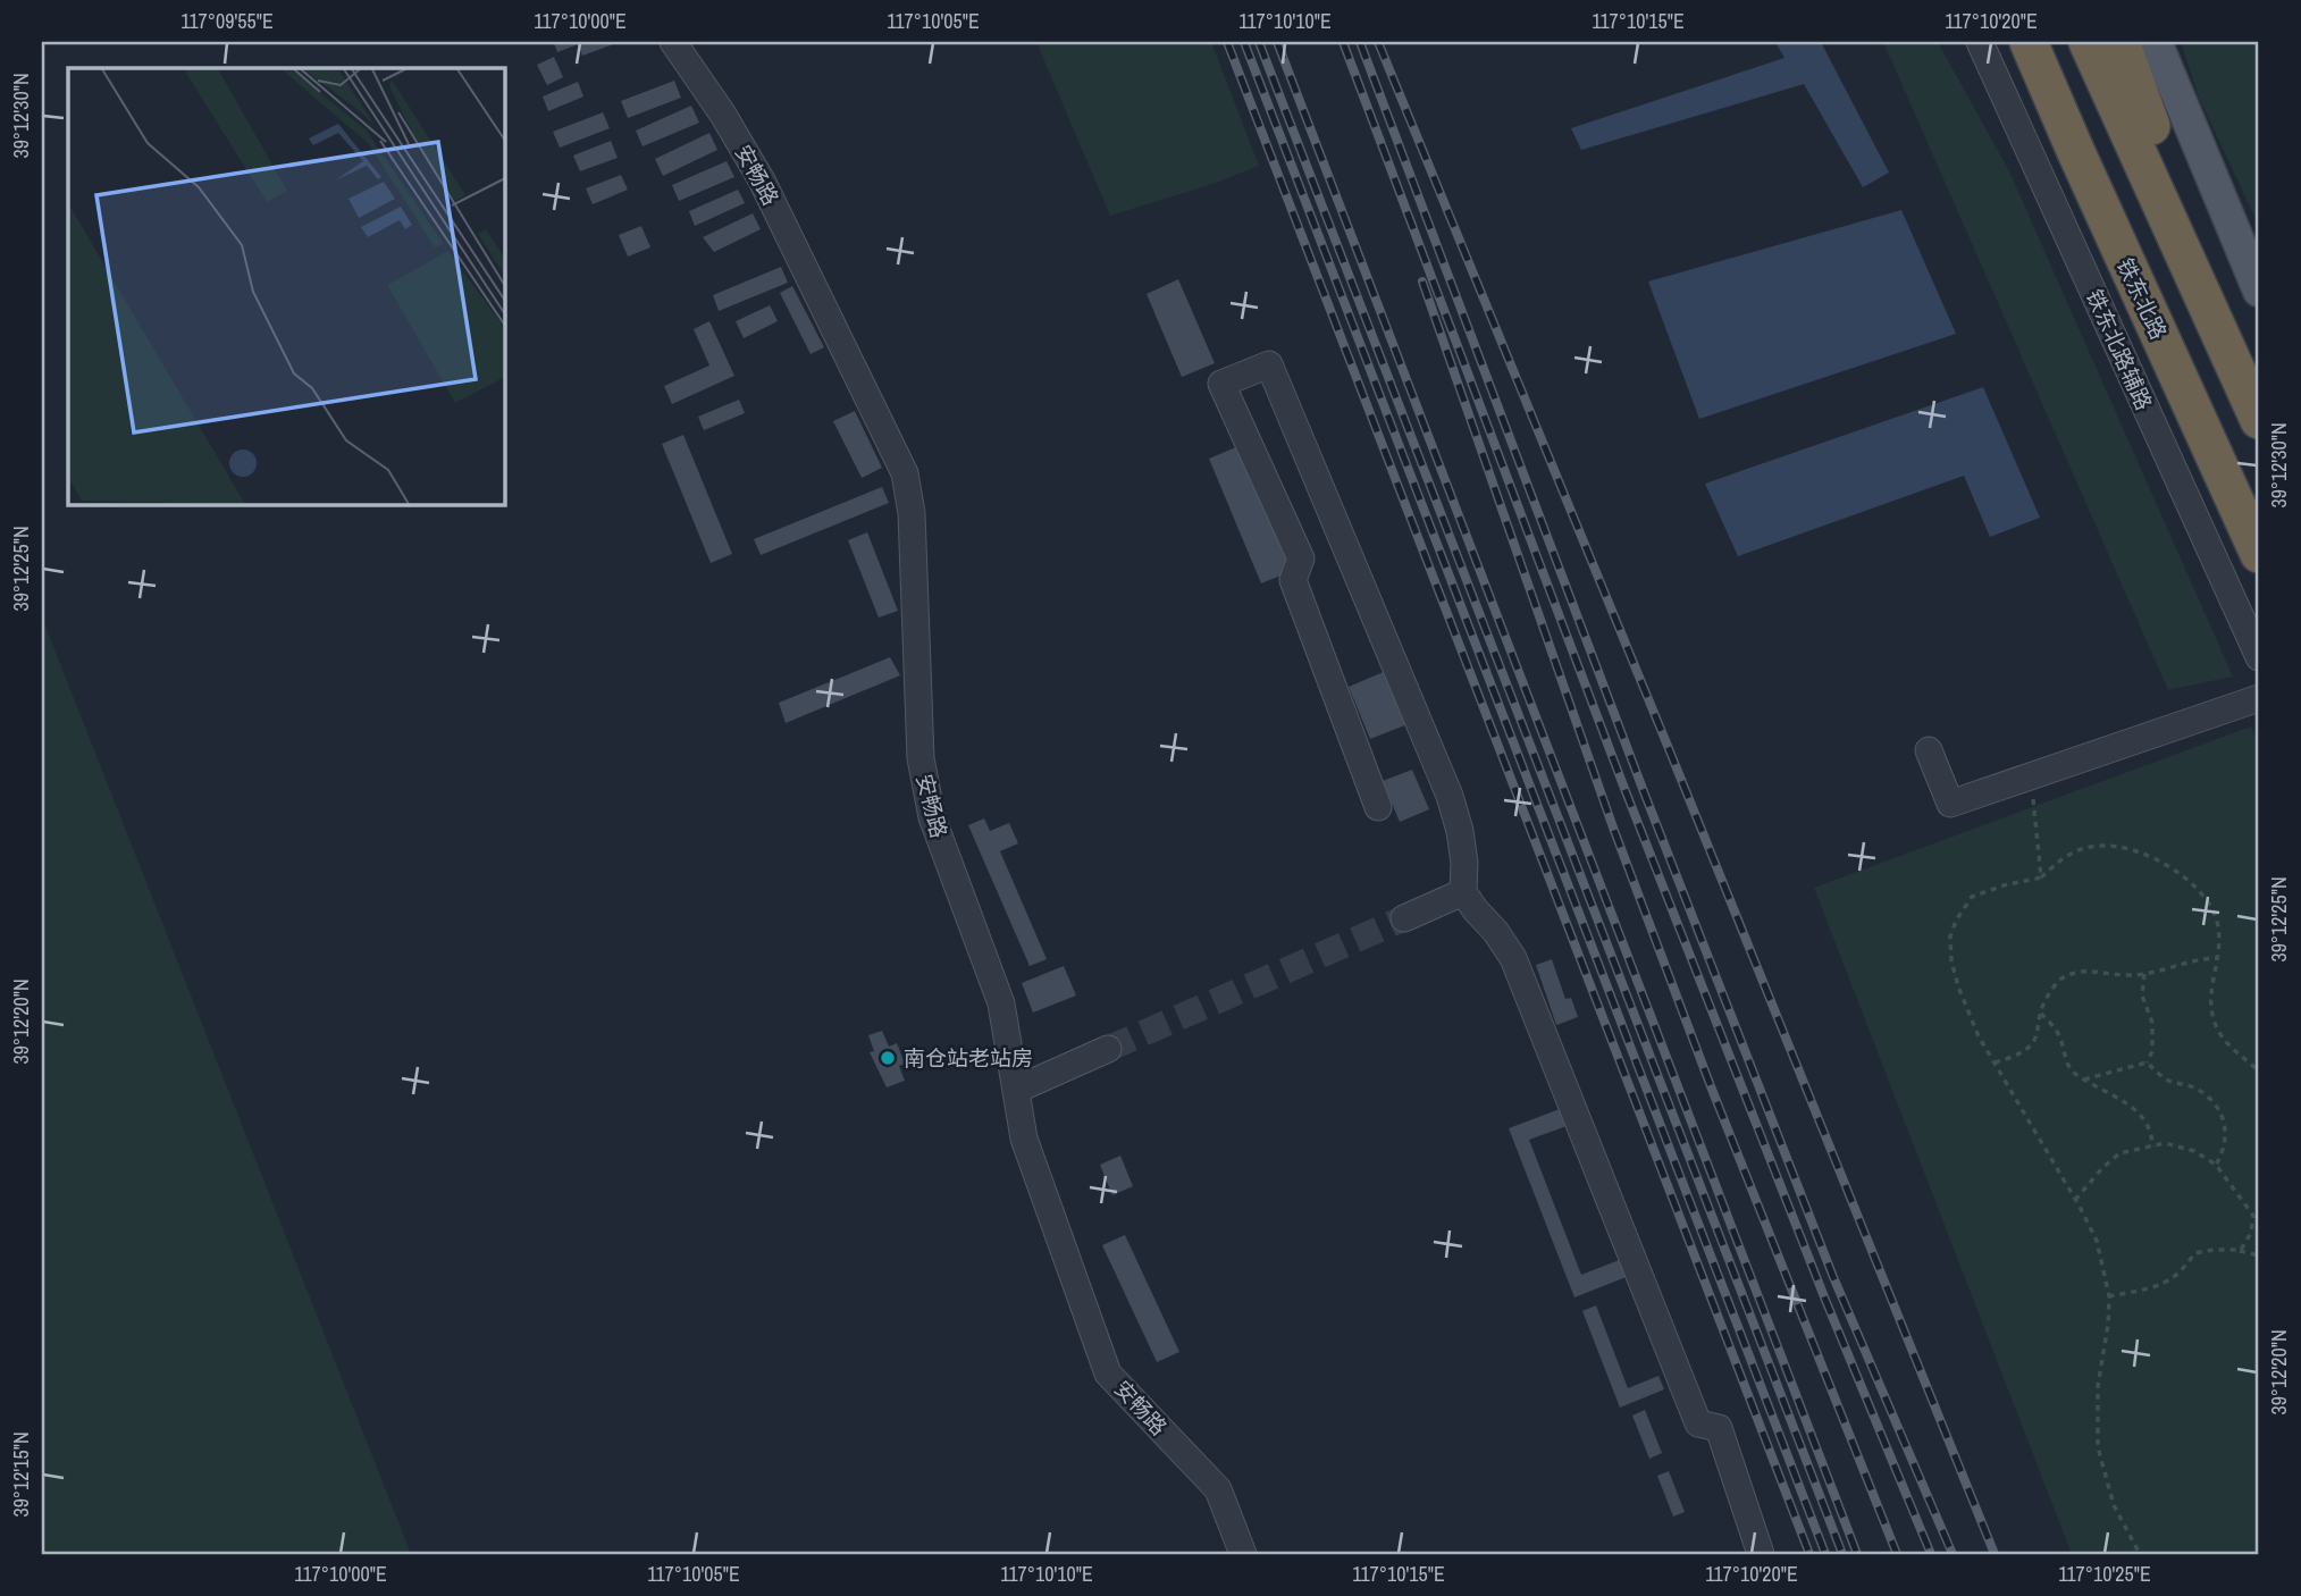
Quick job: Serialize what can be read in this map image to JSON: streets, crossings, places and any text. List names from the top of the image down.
{
  "streets": {
    "highway": ["铁东北路"],
    "street": ["安畅路", "铁东北路辅路"]
  },
  "places": ["南仓站老站房"],
  "coordinates": [
    "117°09'55\"E",
    "117°10'00\"E",
    "117°10'05\"E",
    "117°10'10\"E",
    "117°10'15\"E",
    "117°10'20\"E",
    "39°12'30\"N",
    "39°12'25\"N",
    "39°12'20\"N",
    "39°12'15\"N",
    "117°10'25\"E"
  ]
}
